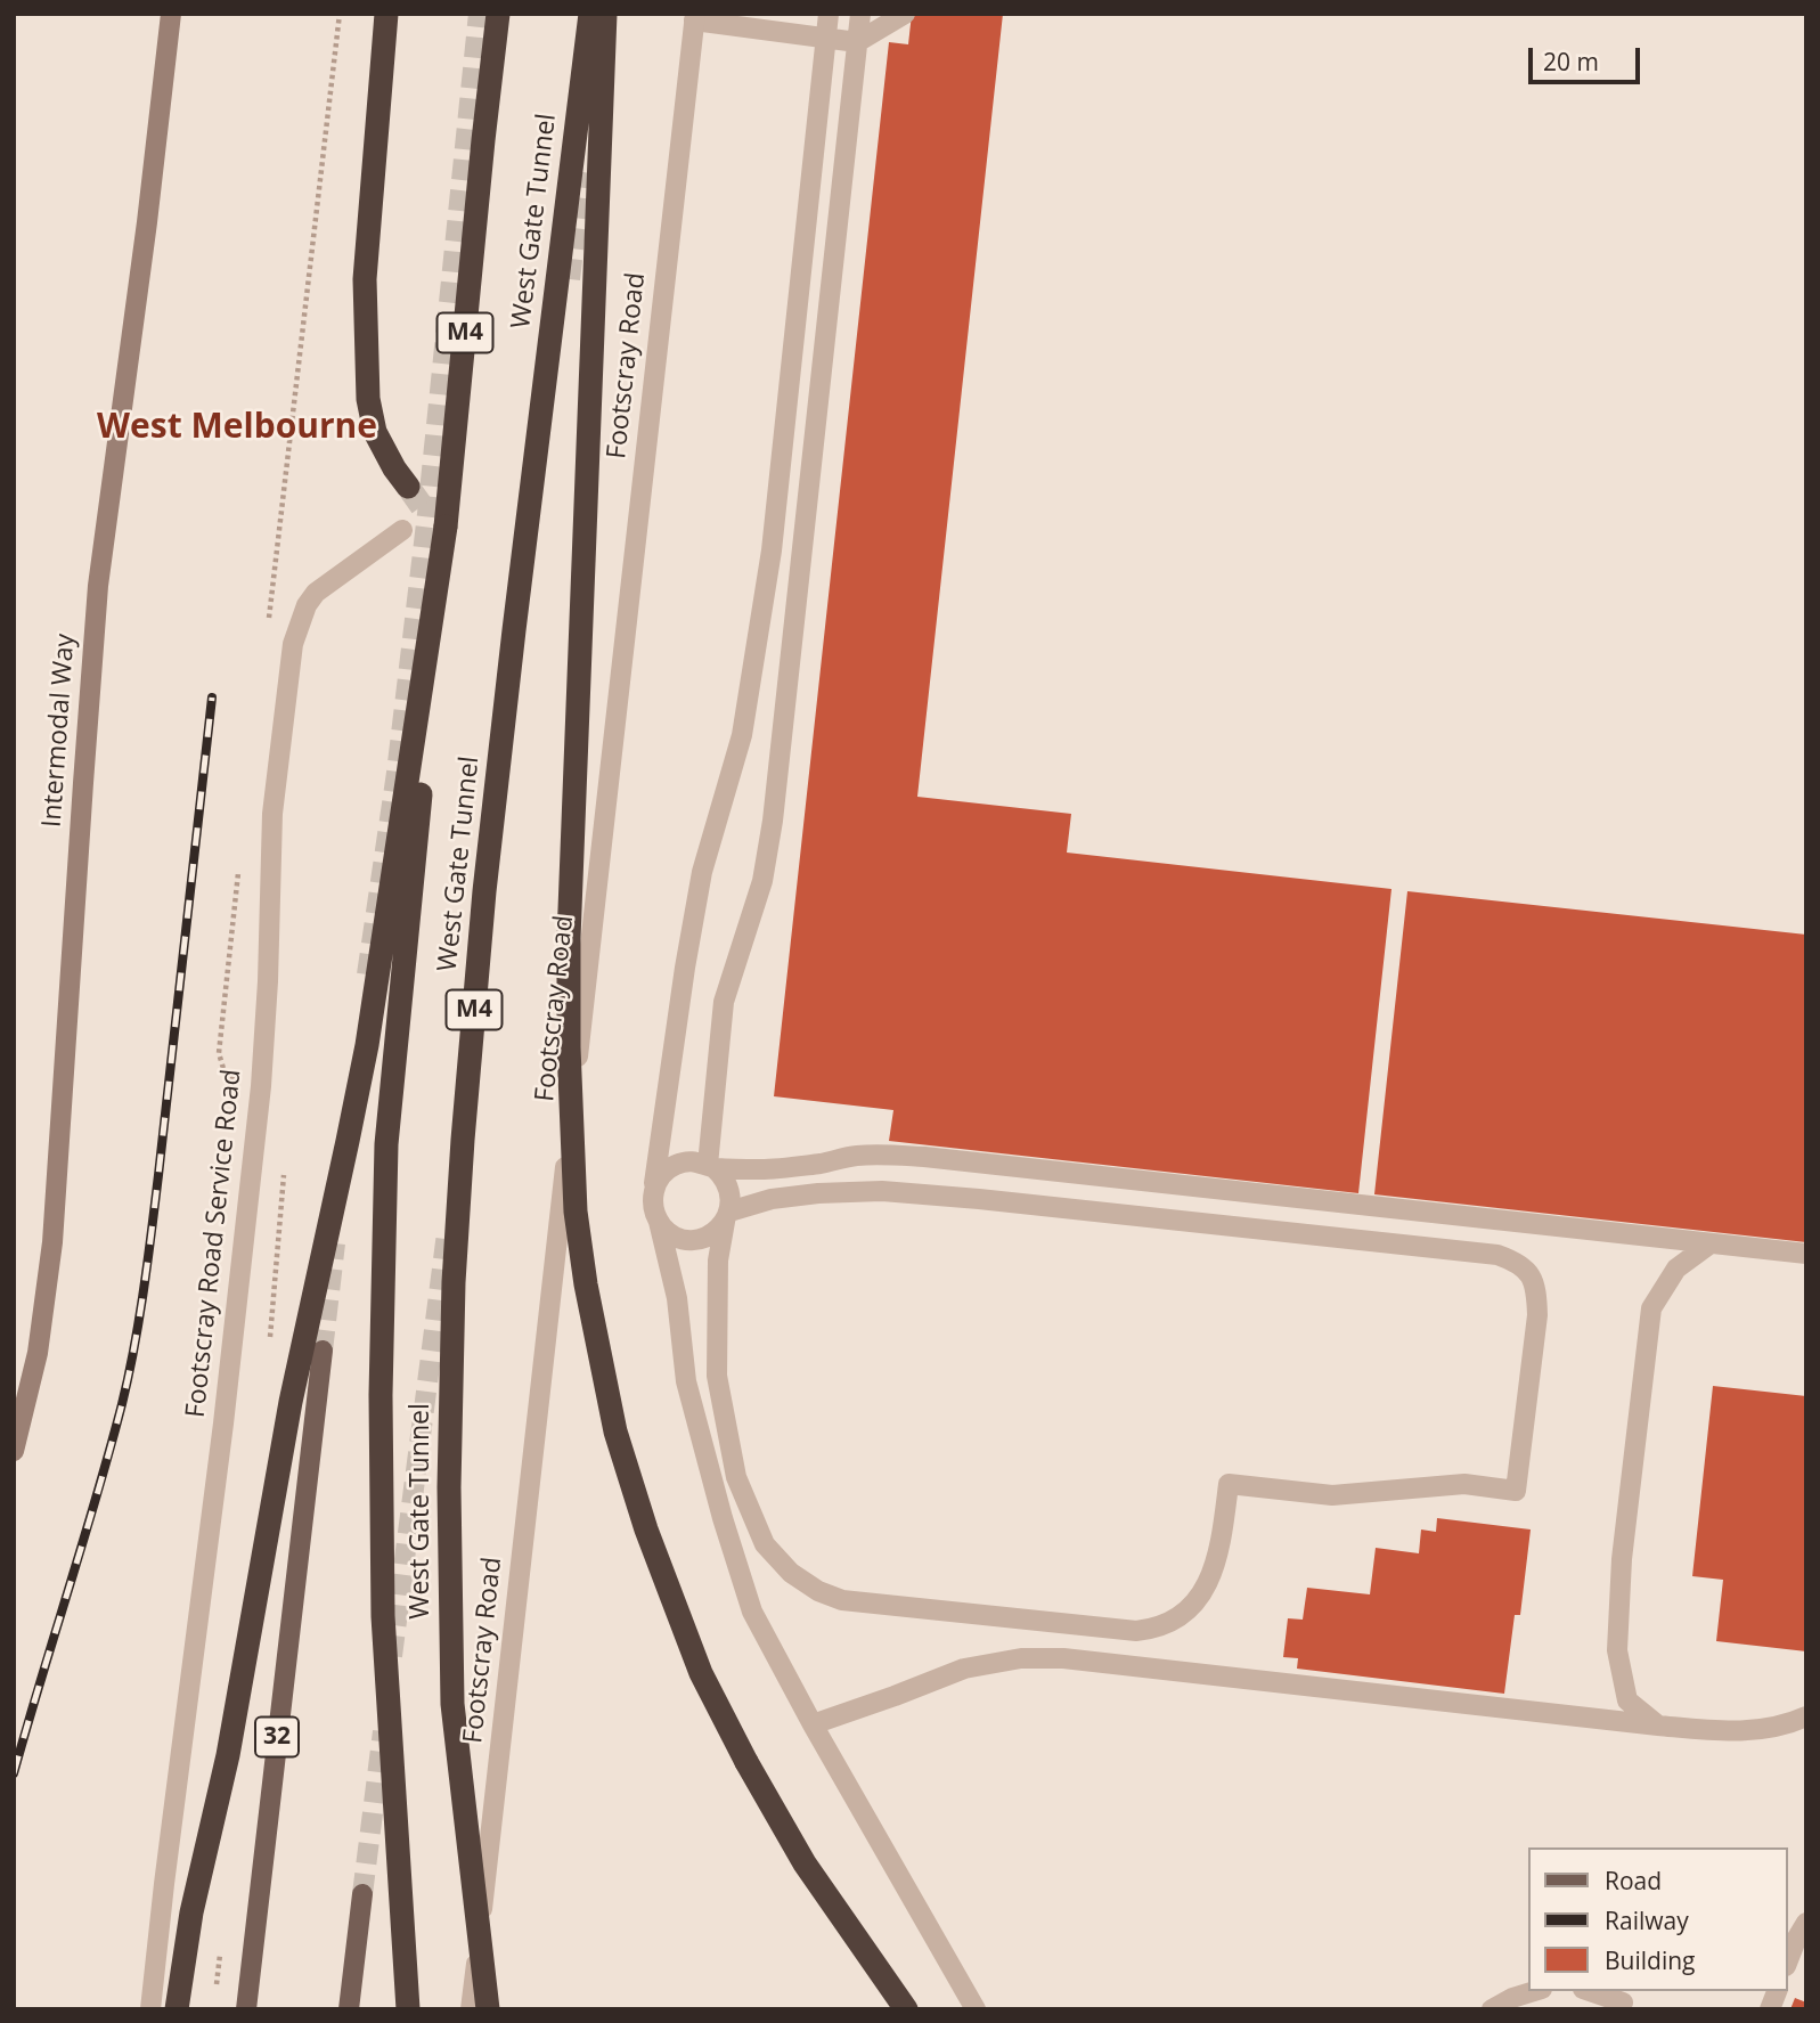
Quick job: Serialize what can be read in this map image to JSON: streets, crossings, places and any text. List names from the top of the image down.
{
  "streets": {
    "highway": ["West Gate Tunnel", "M4"],
    "main road": ["32"],
    "street": ["Footscray Road", "Intermodal Way", "Footscray Road Service Road"]
  },
  "districts": ["West Melbourne"],
  "legend": ["Road", "Railway", "Building"],
  "scale_bar": "20 m"
}
